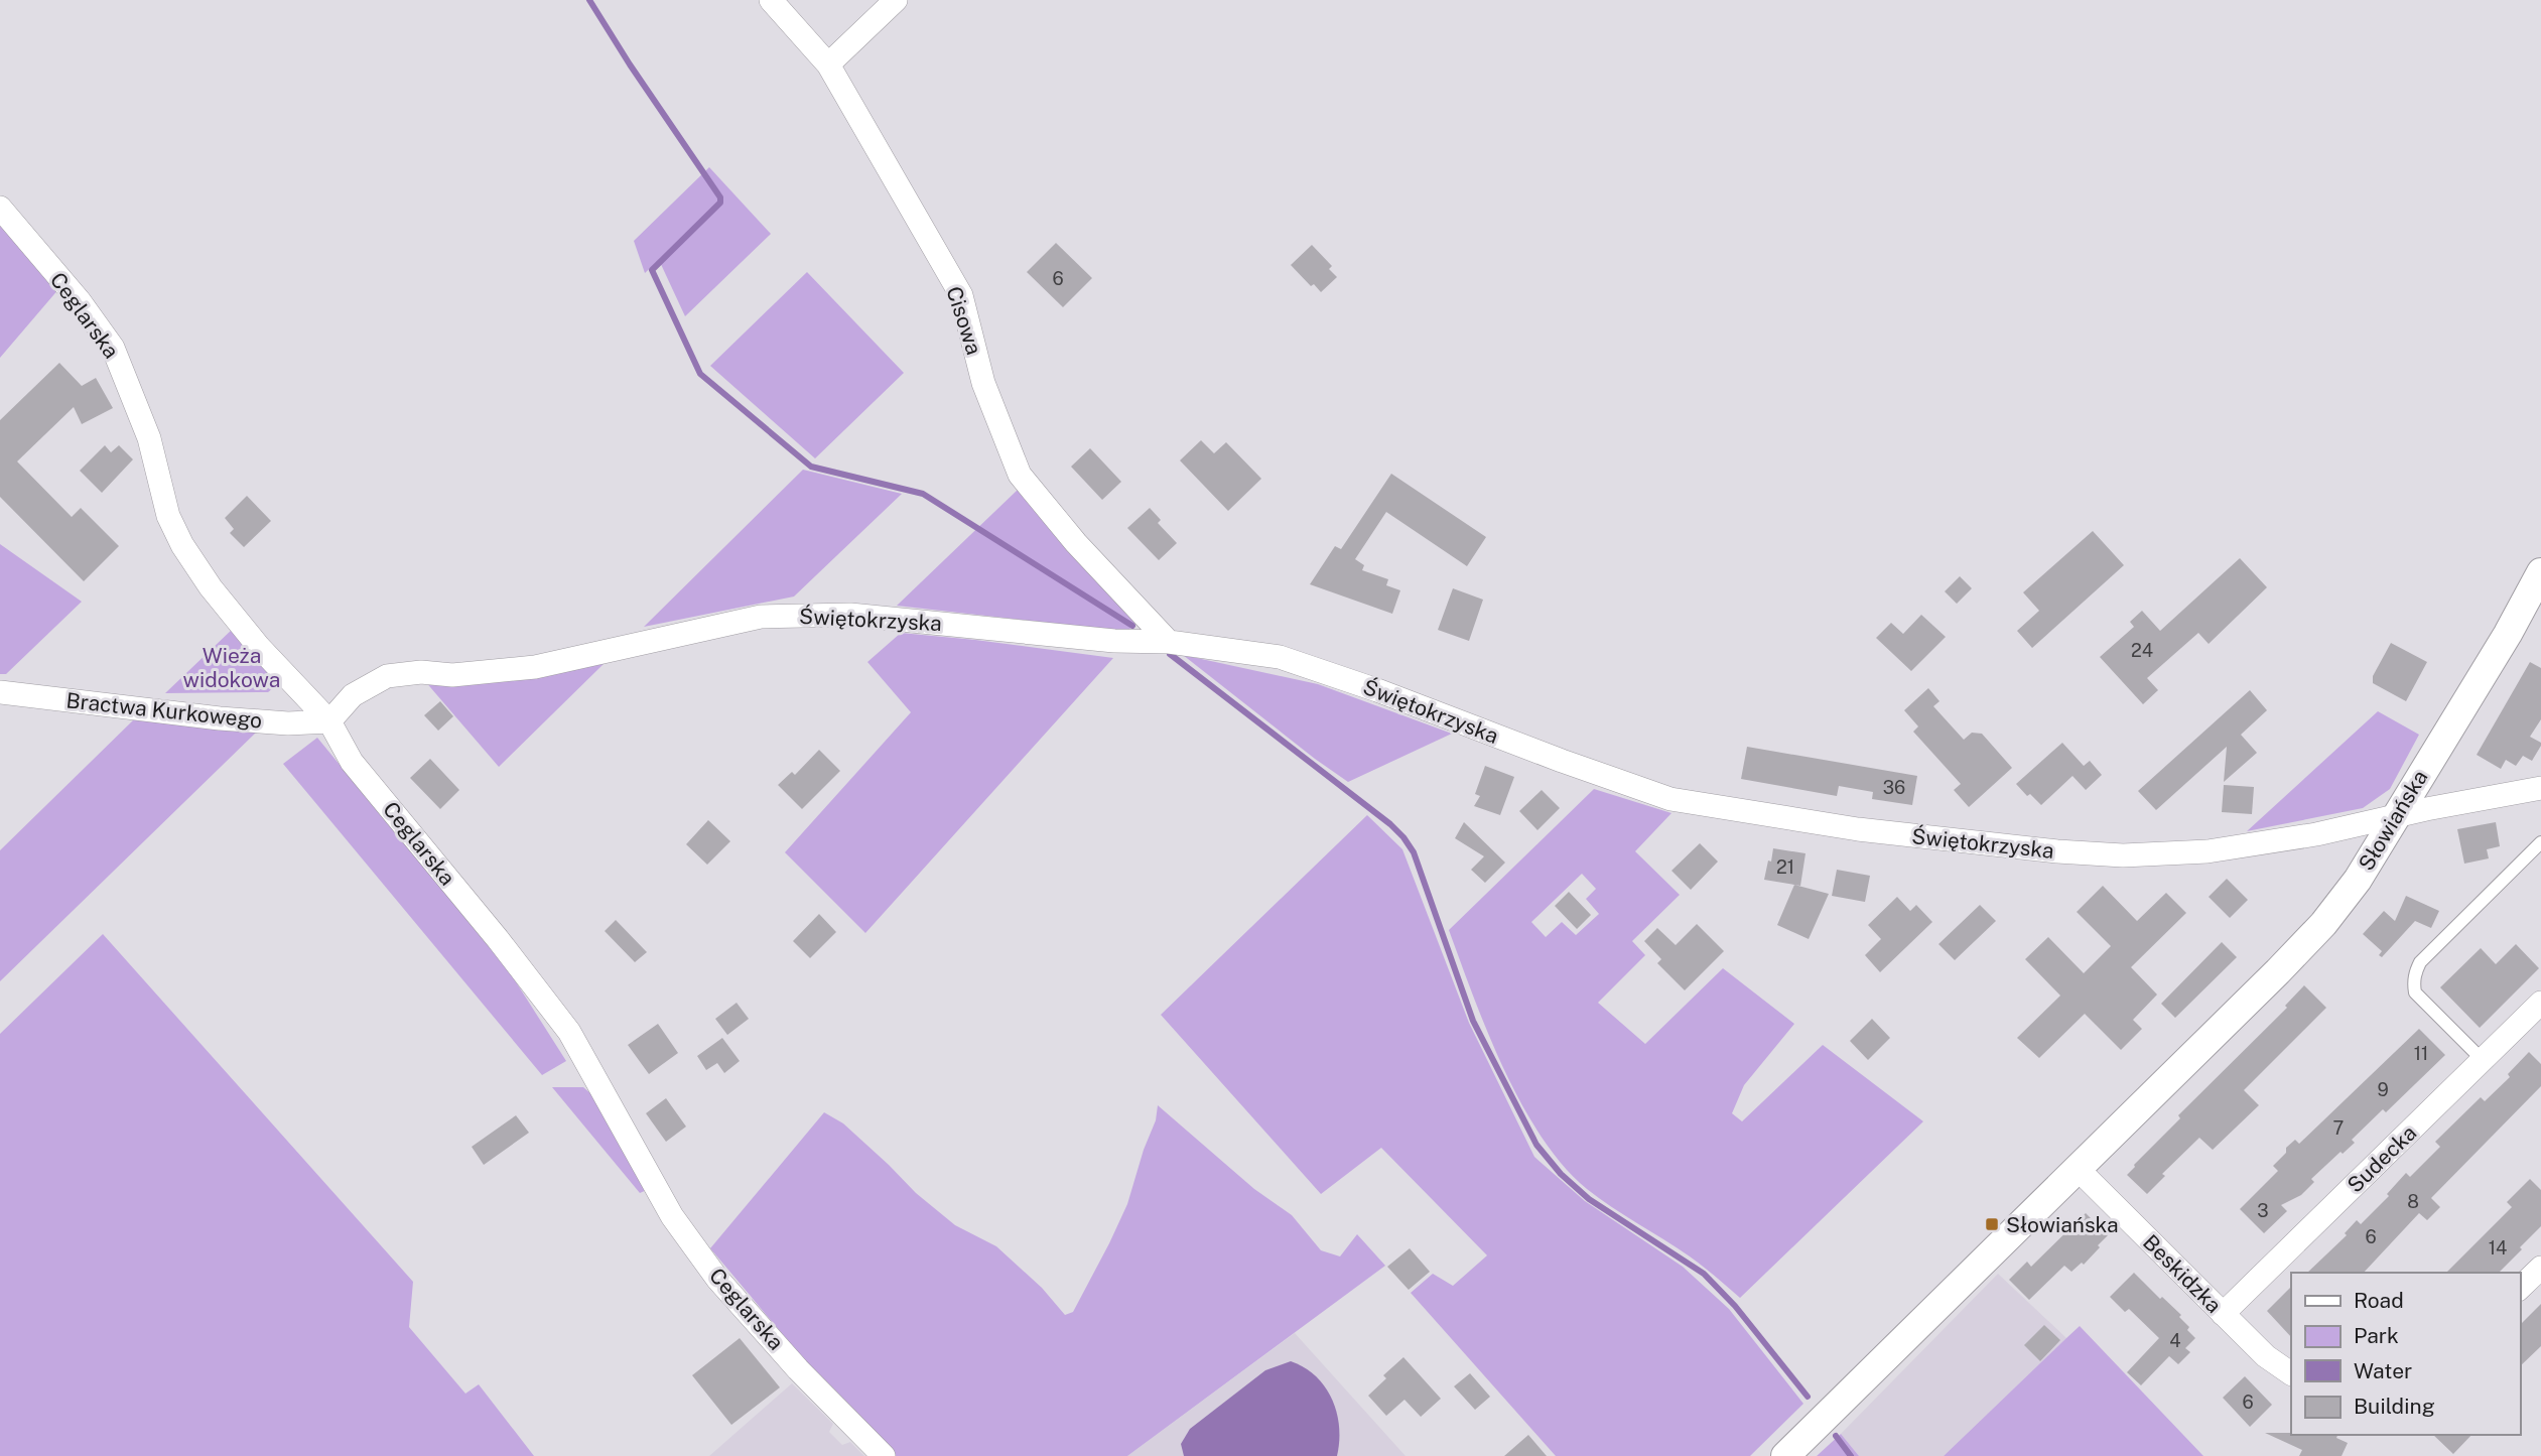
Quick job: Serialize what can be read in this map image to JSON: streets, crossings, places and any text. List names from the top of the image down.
{
  "streets": {
    "street": [
      "Ceglarska",
      "Cisowa",
      "Świętokrzyska",
      "Bractwa Kurkowego",
      "Słowiańska",
      "Sudecka",
      "Beskidzka"
    ]
  },
  "crossings": [
    ["Ceglarska", "Świętokrzyska"],
    ["Ceglarska", "Bractwa Kurkowego"],
    ["Cisowa", "Świętokrzyska"],
    ["Świętokrzyska", "Bractwa Kurkowego"],
    ["Świętokrzyska", "Słowiańska"],
    ["Słowiańska", "Beskidzka"],
    ["Sudecka", "Beskidzka"]
  ],
  "parks": ["Wieża widokowa"],
  "places": {
    "transit": ["Słowiańska"]
  },
  "house_numbers": [
    "6",
    "24",
    "36",
    "21",
    "11",
    "9",
    "7",
    "8",
    "3",
    "6",
    "14",
    "4",
    "6"
  ],
  "legend": [
    "Road",
    "Park",
    "Water",
    "Building"
  ]
}
